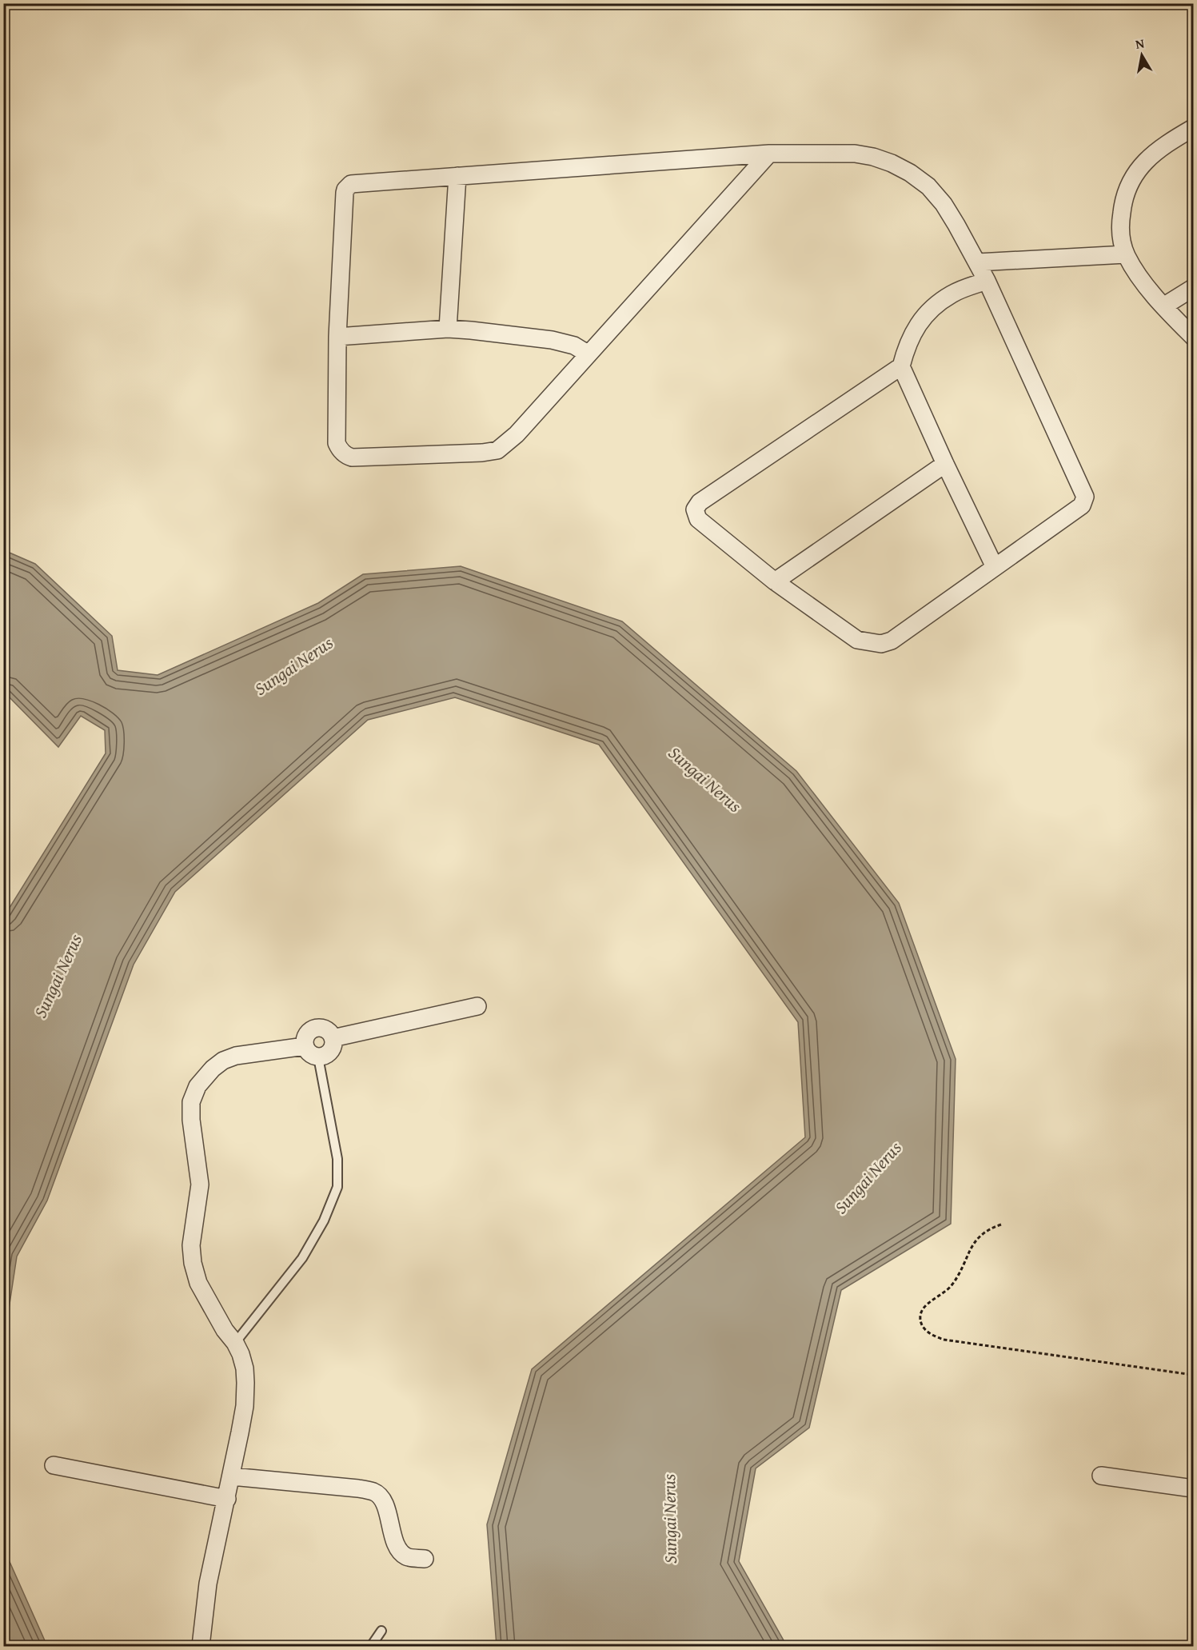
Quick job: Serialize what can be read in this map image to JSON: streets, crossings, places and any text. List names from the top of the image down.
{
  "water": ["Sungai Nerus"],
  "north": "top"
}
